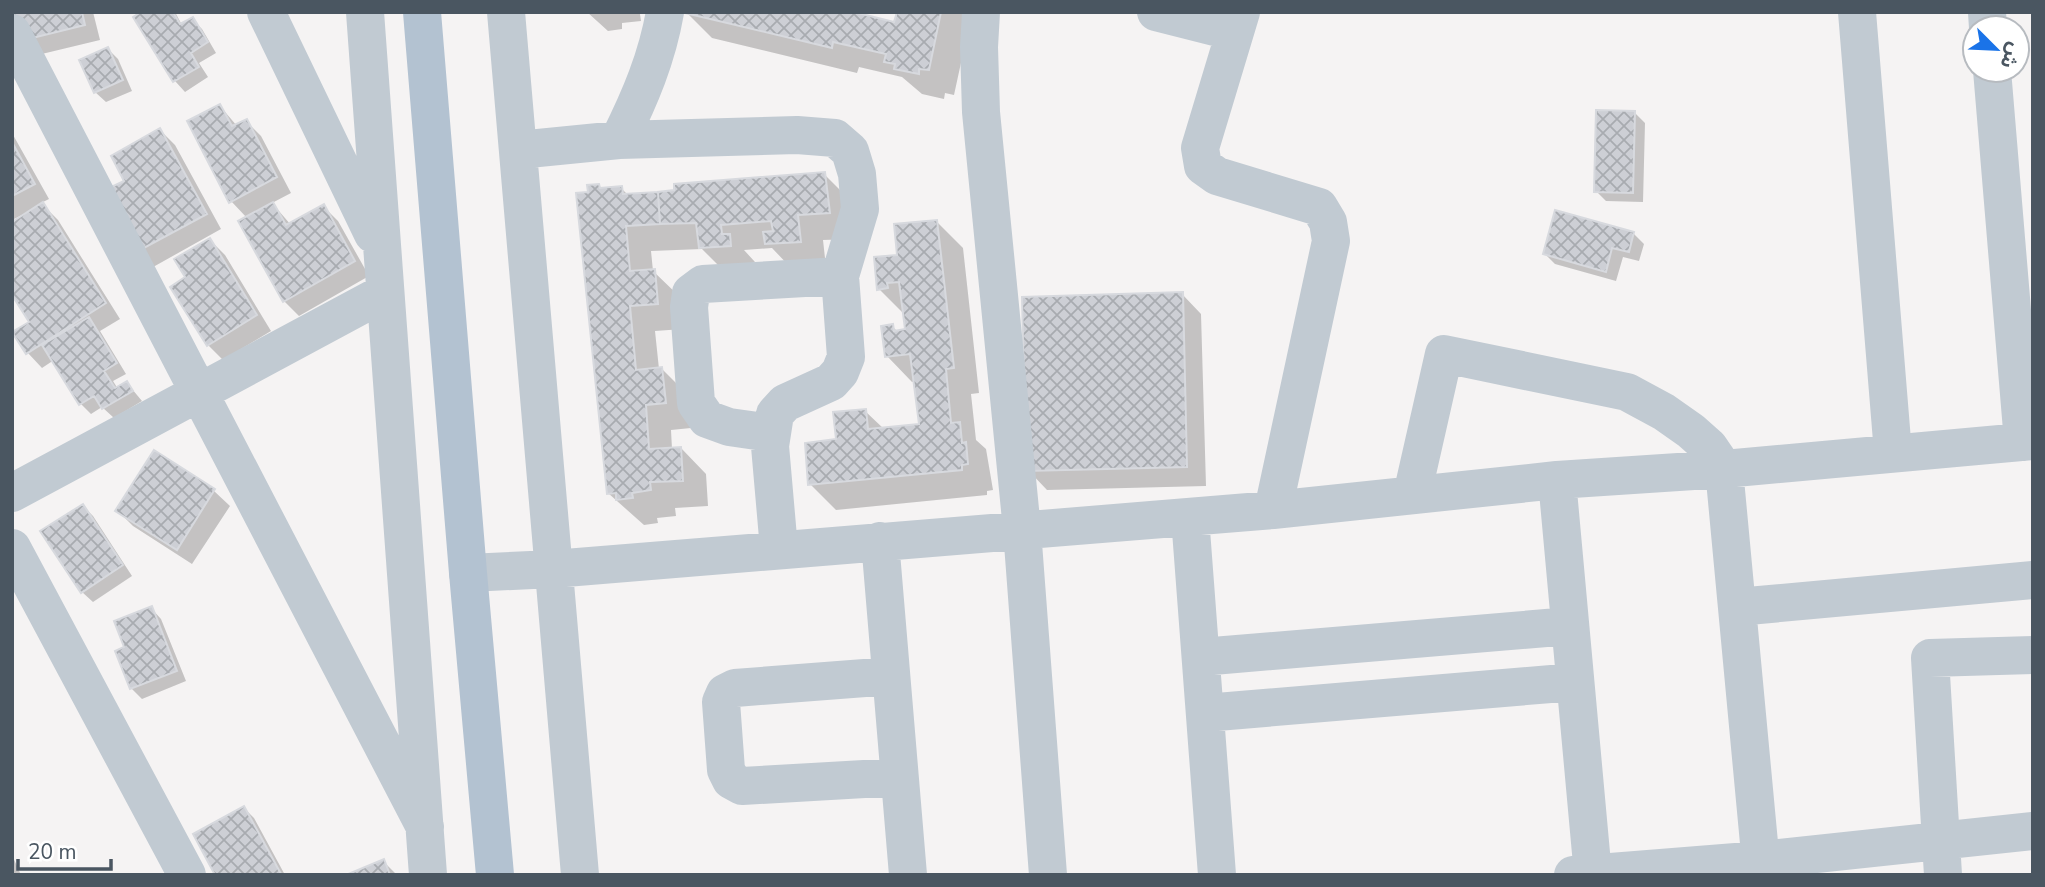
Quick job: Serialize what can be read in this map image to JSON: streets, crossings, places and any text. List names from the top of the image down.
{
  "scale_bar": "20 m",
  "north": "bottom right"
}
